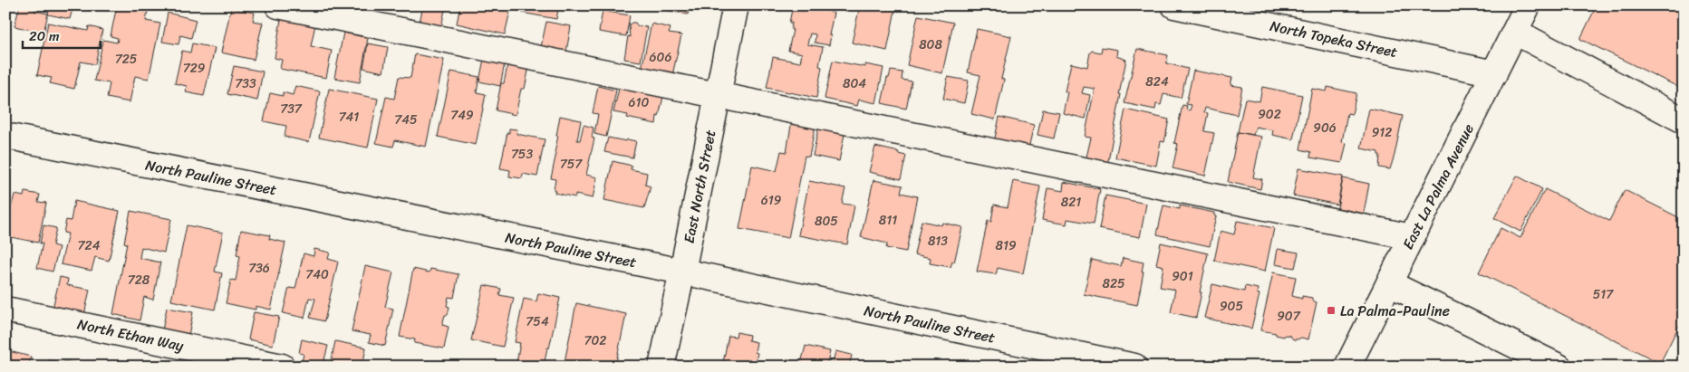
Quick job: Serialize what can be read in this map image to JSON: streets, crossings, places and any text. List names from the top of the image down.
{
  "streets": {
    "street": [
      "North Topeka Street",
      "North Pauline Street",
      "East North Street",
      "East La Palma Avenue",
      "North Ethan Way"
    ]
  },
  "crossings": [
    ["North Topeka Street", "East La Palma Avenue"],
    ["North Pauline Street", "East North Street"]
  ],
  "places": {
    "transit": ["La Palma-Pauline"]
  },
  "house_numbers": [
    "808",
    "606",
    "725",
    "729",
    "824",
    "733",
    "804",
    "610",
    "737",
    "902",
    "749",
    "741",
    "745",
    "906",
    "912",
    "753",
    "757",
    "619",
    "821",
    "811",
    "805",
    "813",
    "724",
    "819",
    "736",
    "740",
    "901",
    "728",
    "825",
    "517",
    "905",
    "907",
    "754",
    "702"
  ],
  "scale_bar": "20 m"
}
